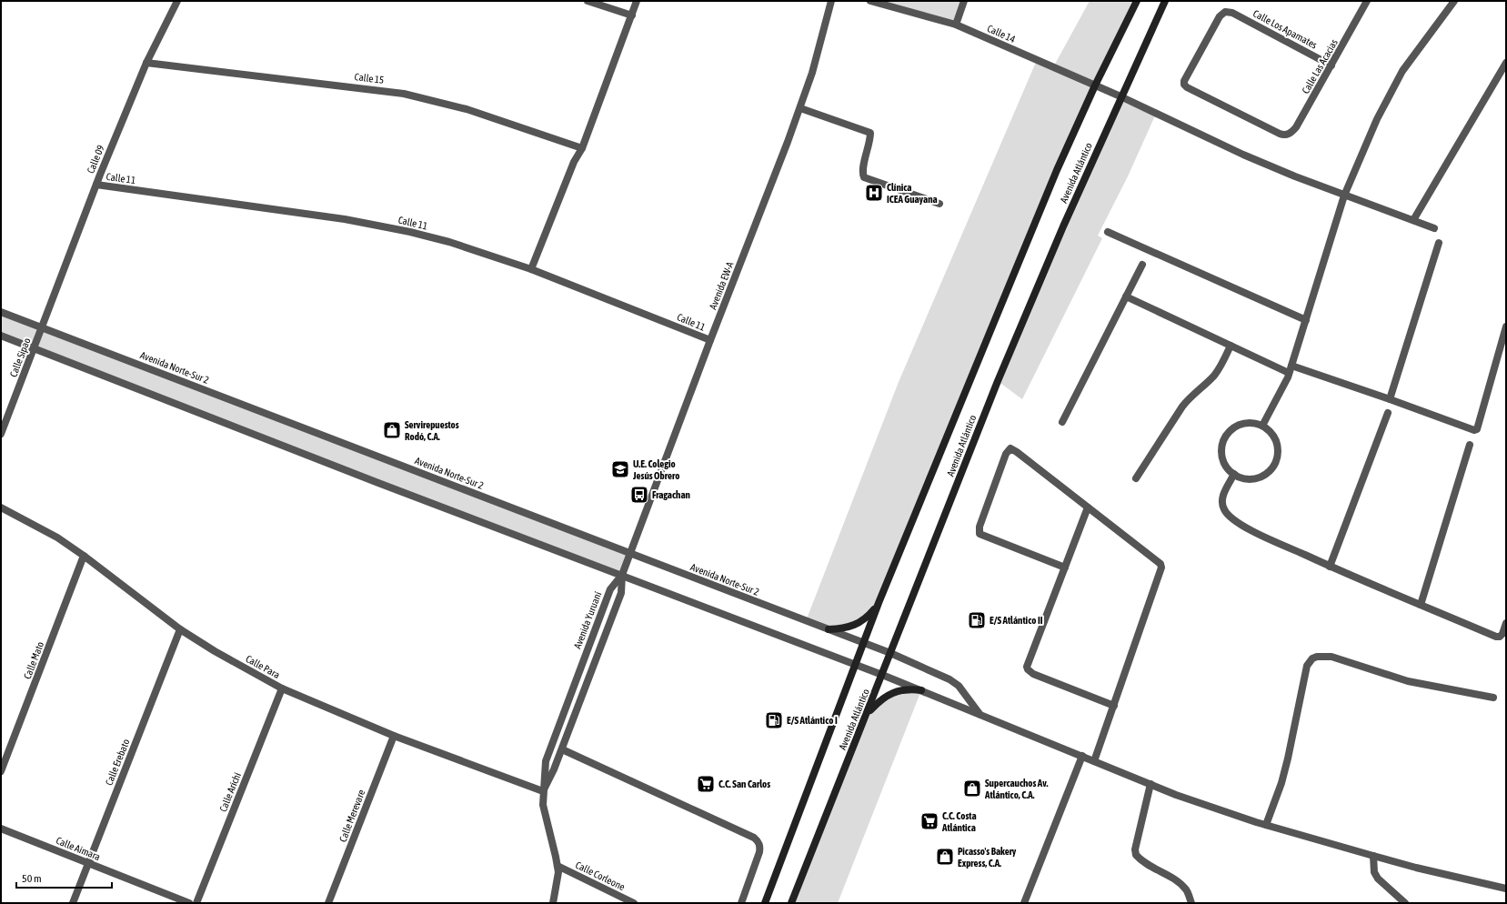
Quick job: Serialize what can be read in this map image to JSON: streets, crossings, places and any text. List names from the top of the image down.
{
  "streets": {
    "main road": ["Avenida Atlántico"],
    "street": [
      "Calle Los Apamates",
      "Calle 14",
      "Calle Las Acacias",
      "Calle 15",
      "Calle 09",
      "Calle 11",
      "Avenida EW-A",
      "Calle Sipao",
      "Avenida Norte-Sur 2",
      "Avenida Yuruaní",
      "Calle Mato",
      "Calle Para",
      "Calle Erebato",
      "Calle Arichi",
      "Calle Merevare",
      "Calle Aimara",
      "Calle Corleone"
    ]
  },
  "crossings": [
    ["Calle Los Apamates", "Calle Las Acacias"],
    ["Calle 14", "Avenida Atlántico"],
    ["Calle 15", "Calle 09"],
    ["Calle 09", "Calle 11"],
    ["Calle 09", "Calle Sipao"],
    ["Calle 09", "Avenida Norte-Sur 2"],
    ["Avenida Atlántico", "Avenida Norte-Sur 2"],
    ["Calle 11", "Avenida EW-A"],
    ["Avenida EW-A", "Avenida Norte-Sur 2"],
    ["Avenida EW-A", "Avenida Yuruaní"],
    ["Calle Sipao", "Avenida Norte-Sur 2"],
    ["Avenida Yuruaní", "Calle Para"],
    ["Avenida Yuruaní", "Calle Corleone"],
    ["Calle Mato", "Calle Para"],
    ["Calle Para", "Calle Erebato"],
    ["Calle Para", "Calle Arichi"],
    ["Calle Para", "Calle Merevare"],
    ["Calle Erebato", "Calle Aimara"]
  ],
  "places": {
    "hospital": ["Clínica ICEA Guayana"],
    "shop": ["Servirepuestos Rodó, C.A.", "Supercauchos Av. Atlántico, C.A.", "Picasso's Bakery Express, C.A."],
    "school or university": ["U.E. Colegio Jesús Obrero"],
    "bus stop": ["Fragachan"],
    "fuel station": ["E/S Atlántico II", "E/S Atlántico I"],
    "supermarket": ["C.C. San Carlos", "C.C. Costa Atlántica"]
  },
  "scale_bar": "50 m"
}
